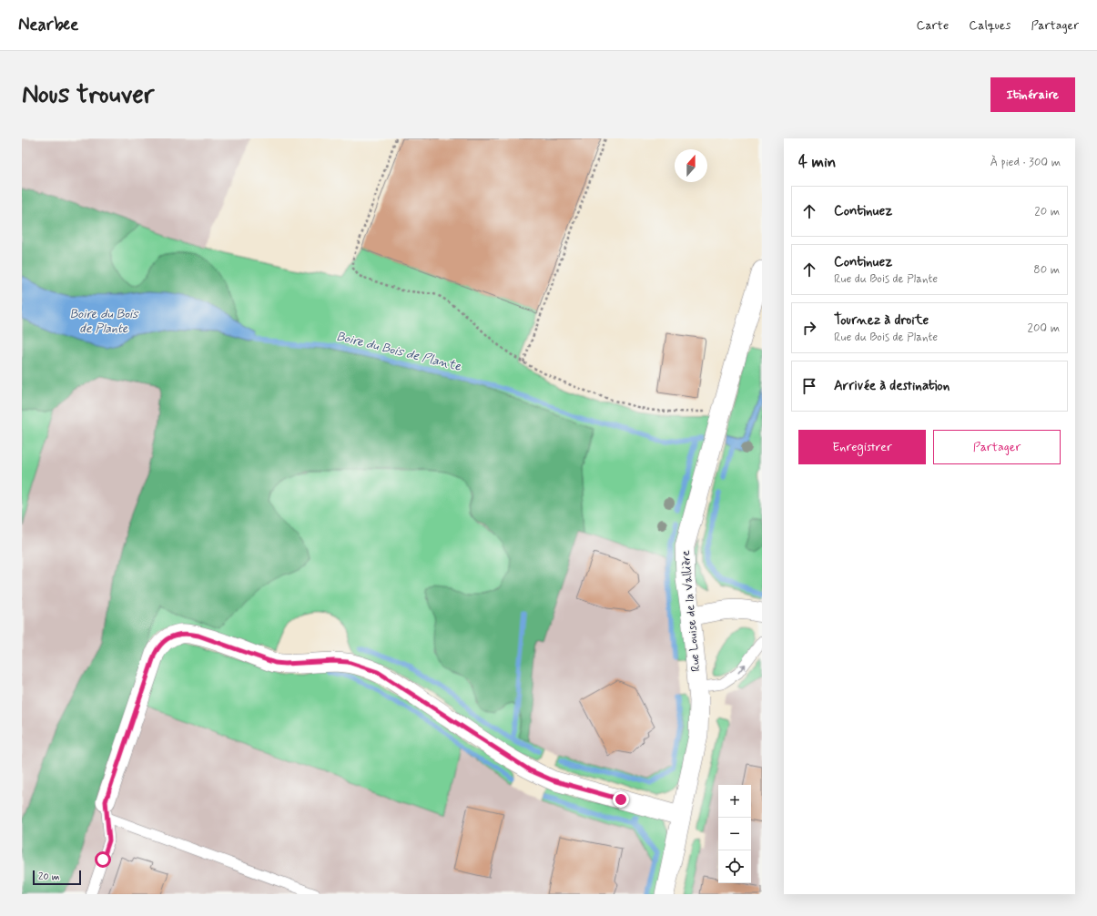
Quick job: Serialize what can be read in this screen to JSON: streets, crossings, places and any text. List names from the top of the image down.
{
  "streets": {
    "street": ["Rue Louise de la Vallière"]
  },
  "water": ["Boire du Bois de Plante"],
  "scale_bar": "20 m",
  "north": "top",
  "page": {
    "header": "Nearbee",
    "nav": ["Carte", "Calques", "Partager"],
    "buttons": [
      "Itinéraire",
      ["Enregistrer", "Partager"]
    ],
    "title": "Nous trouver",
    "heading": ["4 min", "À pied · 300 m"],
    "list": [
      ["Continuez", "20 m"],
      ["Continuez", "Rue du Bois de Plante", "80 m"],
      ["Tournez à droite", "Rue du Bois de Plante", "200 m"],
      "Arrivée à destination"
    ],
    "map_buttons": ["+", "−"],
    "scale": "20 m"
  }
}
